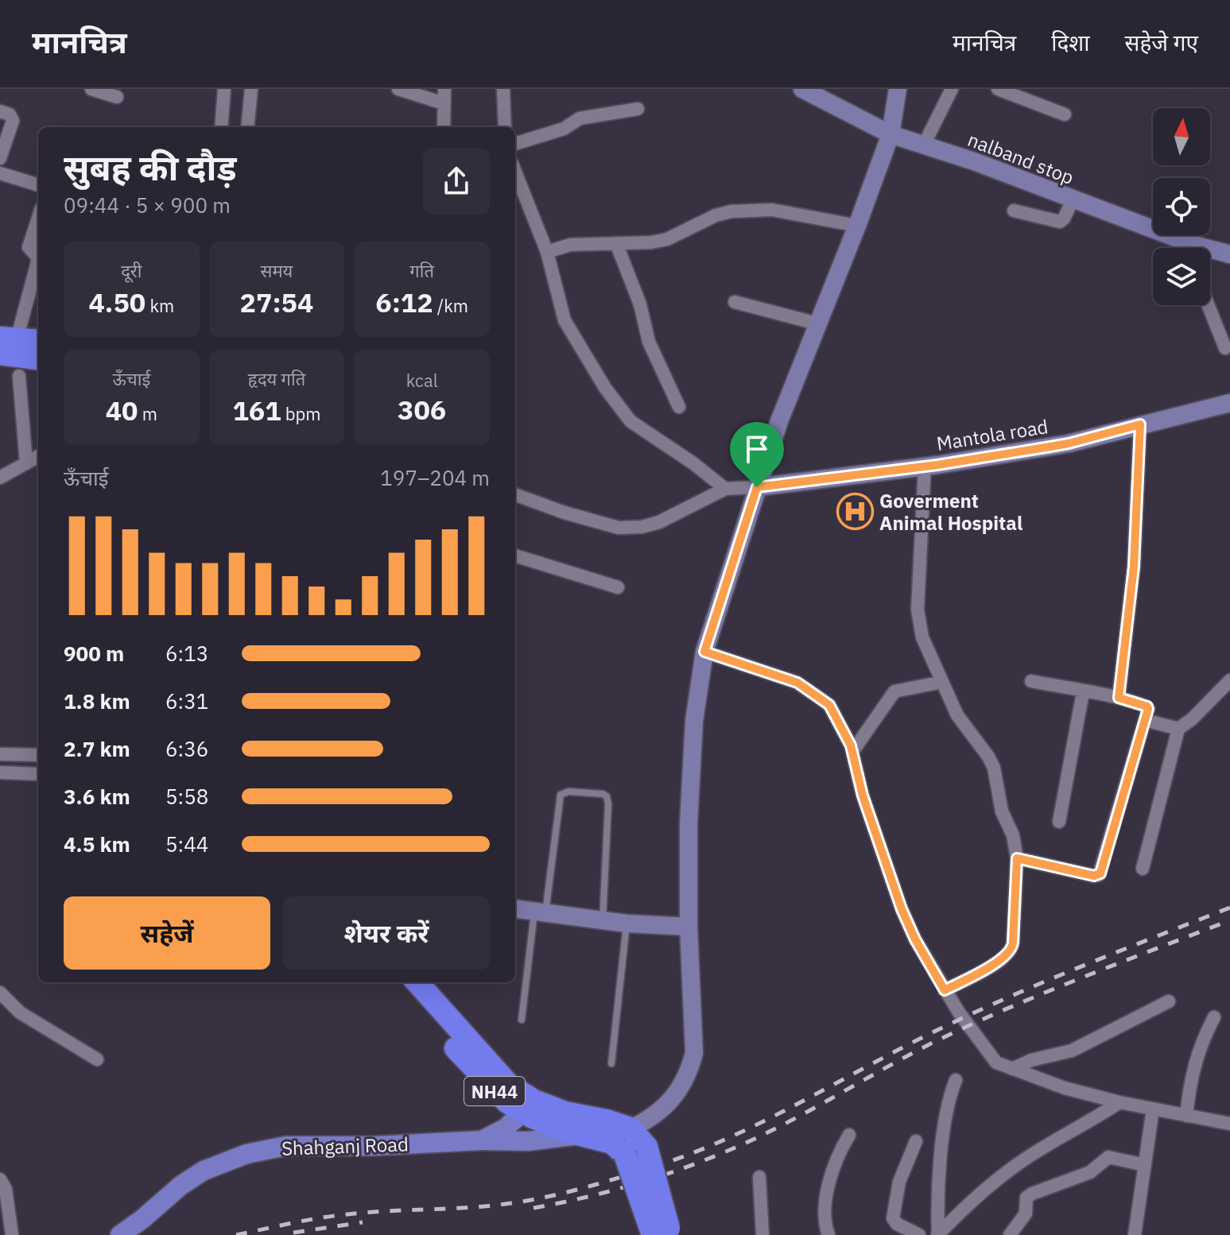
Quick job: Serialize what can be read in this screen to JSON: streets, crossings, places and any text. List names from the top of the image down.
{
  "streets": {
    "highway": ["NH44"],
    "main road": ["Shahganj Road"],
    "street": ["nalband stop", "Mantola road"]
  },
  "crossings": [
    ["NH44", "Shahganj Road"]
  ],
  "places": {
    "hospital": ["Goverment Animal Hospital"]
  },
  "north": "top",
  "page": {
    "header": "मानचित्र",
    "nav": ["मानचित्र", "दिशा", "सहेजे गए"],
    "heading": ["सुबह की दौड़", "09:44 · 5 × 900 m"],
    "stats": [
      ["दूरी", "4.50 km"],
      ["समय", "27:54"],
      ["गति", "6:12 /km"],
      ["ऊँचाई", "40 m"],
      ["हृदय गति", "161 bpm"],
      ["kcal", "306"]
    ],
    "chart": ["ऊँचाई", "197–204 m"],
    "list": [
      {
        "name": "900 m",
        "note": "6:13"
      },
      {
        "name": "1.8 km",
        "note": "6:31"
      },
      {
        "name": "2.7 km",
        "note": "6:36"
      },
      {
        "name": "3.6 km",
        "note": "5:58"
      },
      {
        "name": "4.5 km",
        "note": "5:44"
      }
    ],
    "buttons": ["सहेजें", "शेयर करें"]
  }
}
